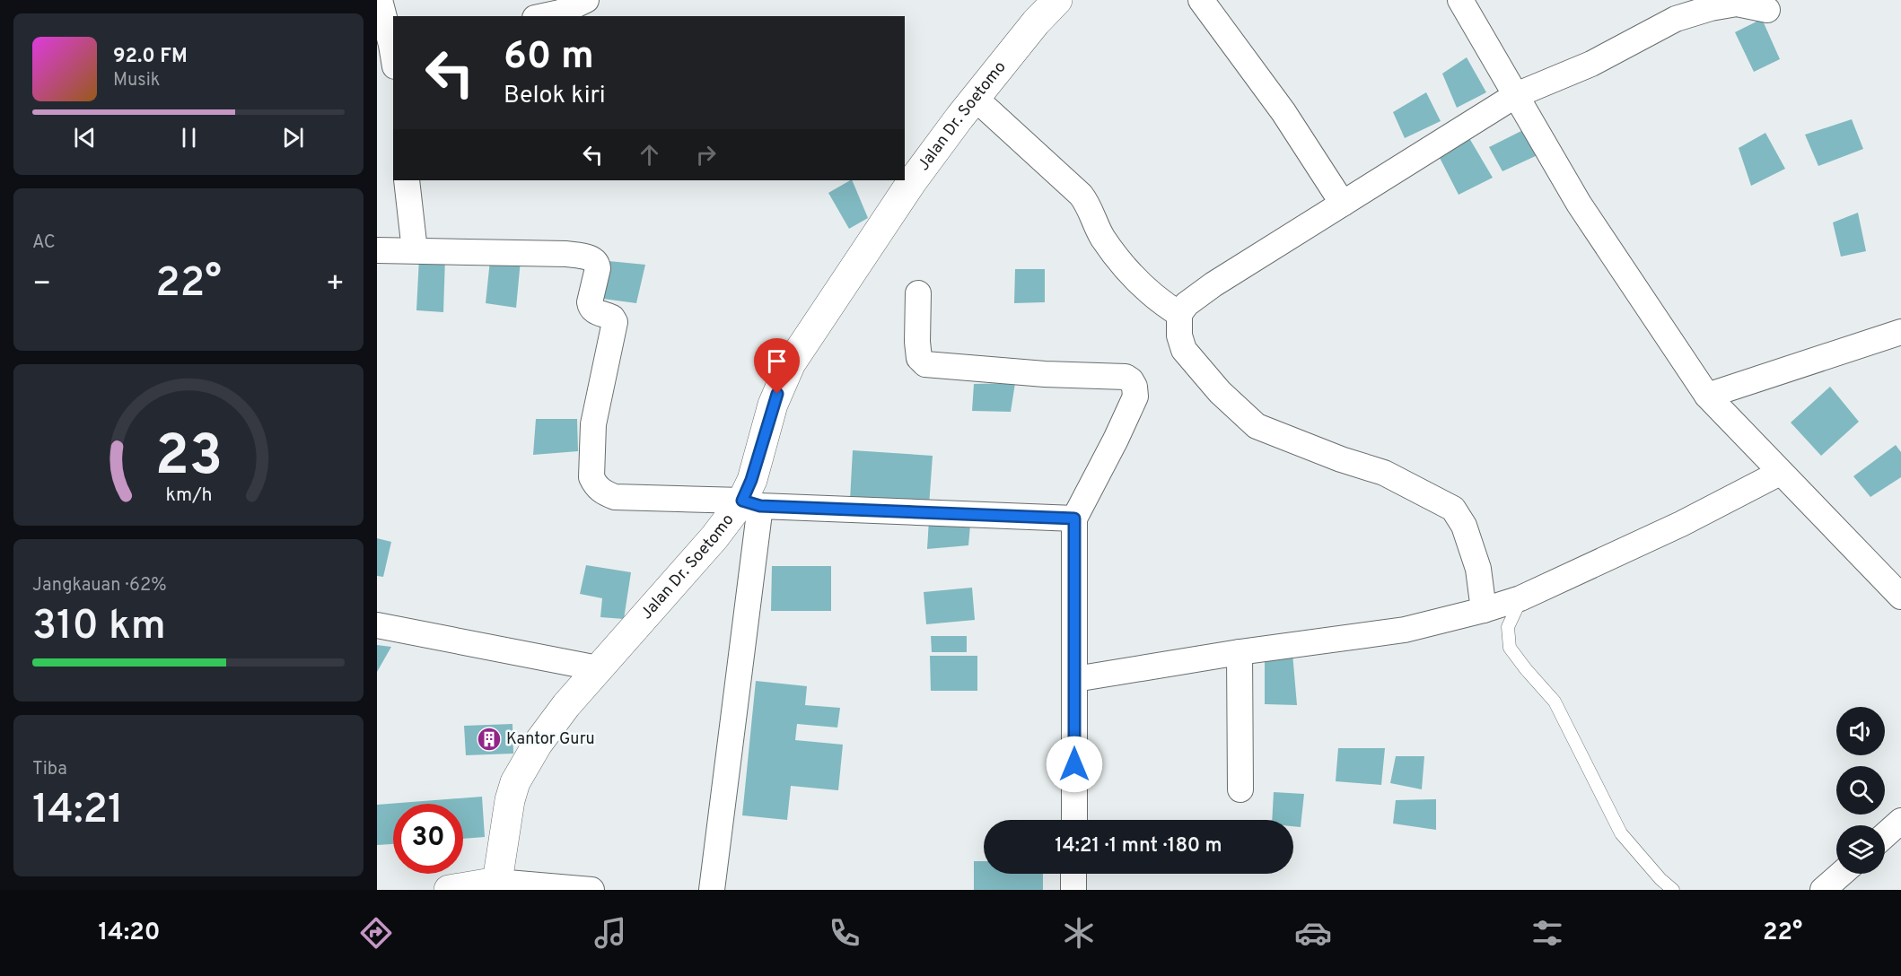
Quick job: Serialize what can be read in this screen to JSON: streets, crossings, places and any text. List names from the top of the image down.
{
  "streets": {
    "street": ["Jalan Dr. Soetomo"]
  },
  "places": {
    "building": ["Kantor Guru"]
  },
  "page": {
    "turn": ["60 m", "Belok kiri"],
    "song": ["92.0 FM", "Musik"],
    "tile": [
      "AC",
      ["Jangkauan · 62%", "310 km"],
      ["Tiba", "14:21"]
    ],
    "heat": ["−", "22°", "+"],
    "limit": "30",
    "trip": "14:21 · 1 mnt · 180 m",
    "tabs": ["14:20", "22°"],
    "gauge": ["23", "km/h"]
  }
}
